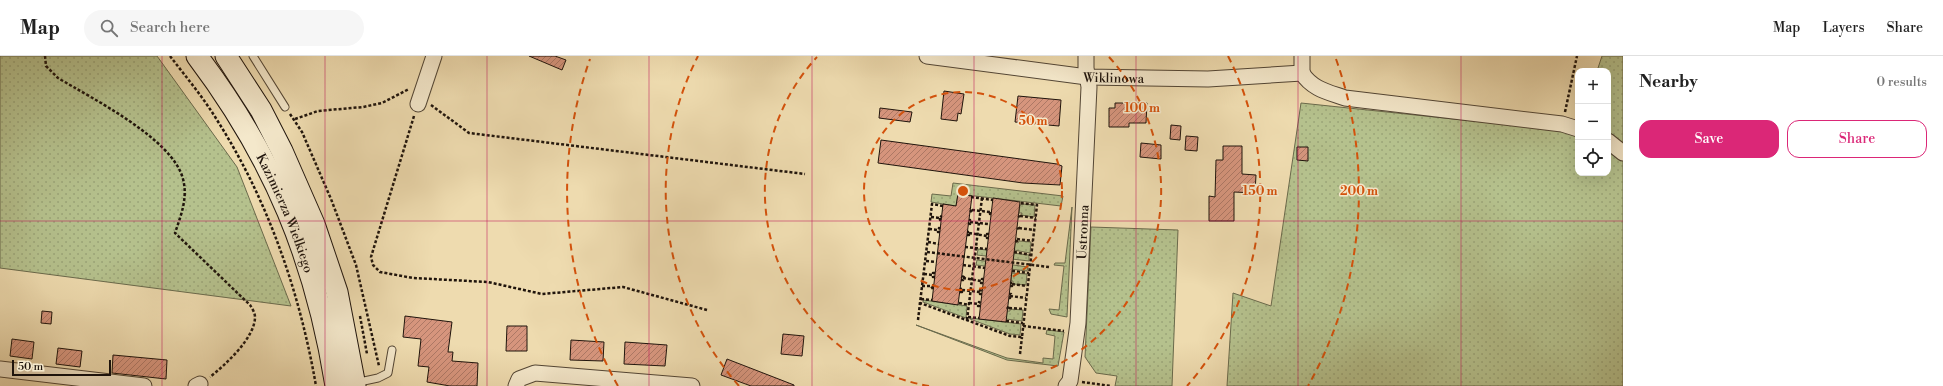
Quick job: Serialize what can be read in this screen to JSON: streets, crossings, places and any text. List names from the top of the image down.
{
  "streets": {
    "main road": ["Kazimierza Wielkiego"],
    "street": ["Wiklinowa", "Ustronna"]
  },
  "crossings": [
    ["Wiklinowa", "Ustronna"]
  ],
  "scale_bar": "50 m",
  "page": {
    "header": "Map",
    "search": "Search here",
    "nav": ["Map", "Layers", "Share"],
    "heading": ["Nearby", "0 results"],
    "map_buttons": ["+", "−"],
    "buttons": ["Save", "Share"],
    "scale": "50 m"
  },
  "rings": [
    "100 m",
    "50 m",
    "150 m",
    "200 m"
  ]
}
